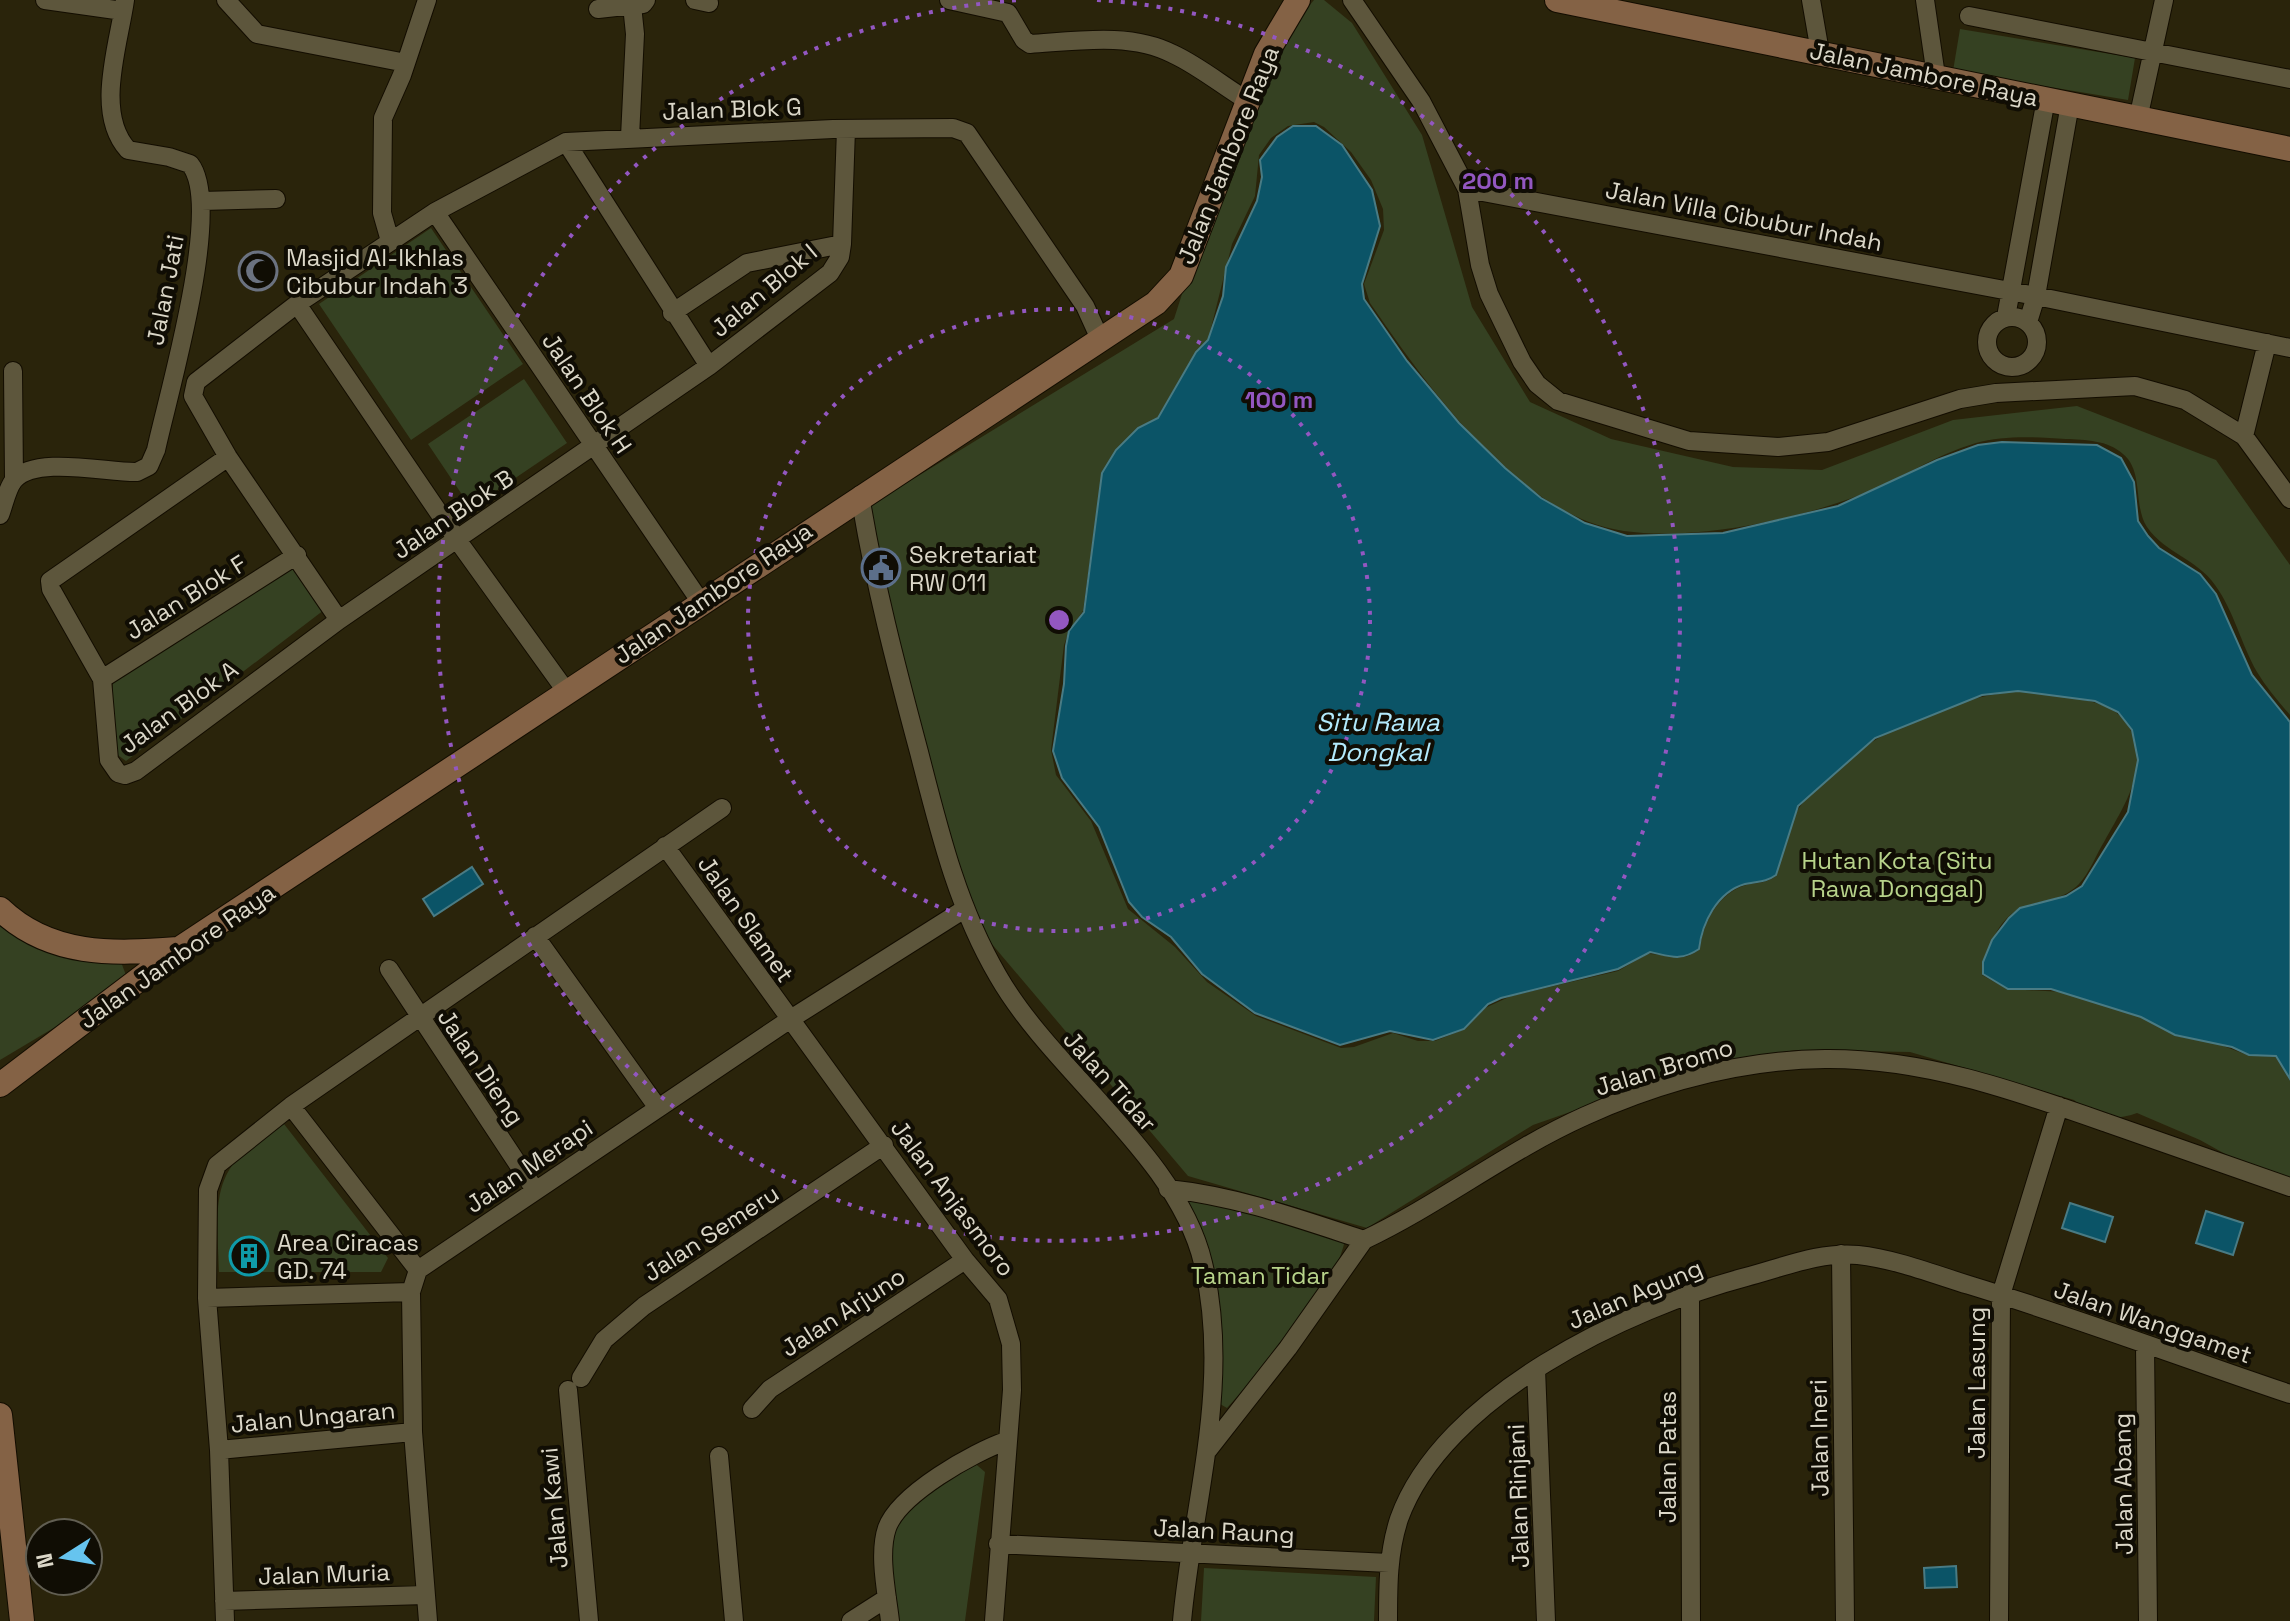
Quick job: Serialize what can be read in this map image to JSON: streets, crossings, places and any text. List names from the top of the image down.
{
  "streets": {
    "street": [
      "Jalan Jambore Raya",
      "Jalan Blok G",
      "Jalan Villa Cibubur Indah",
      "Jalan Jati",
      "Jalan Blok I",
      "Jalan Blok H",
      "Jalan Blok B",
      "Jalan Blok F",
      "Jalan Blok A",
      "Jalan Slamet",
      "Jalan Dieng",
      "Jalan Bromo",
      "Jalan Tidar",
      "Jalan Merapi",
      "Jalan Anjasmoro",
      "Jalan Semeru",
      "Jalan Agung",
      "Jalan Arjuno",
      "Jalan Wanggamet",
      "Jalan Lasung",
      "Jalan Ungaran",
      "Jalan Ineri",
      "Jalan Patas",
      "Jalan Abang",
      "Jalan Rinjani",
      "Jalan Kawi",
      "Jalan Raung",
      "Jalan Muria"
    ]
  },
  "crossings": [
    ["Jalan Jambore Raya", "Jalan Blok G"],
    ["Jalan Jambore Raya", "Jalan Blok H"],
    ["Jalan Jambore Raya", "Jalan Tidar"],
    ["Jalan Blok G", "Jalan Blok I"],
    ["Jalan Blok G", "Jalan Blok H"],
    ["Jalan Blok G", "Jalan Blok A"],
    ["Jalan Blok I", "Jalan Blok H"],
    ["Jalan Blok I", "Jalan Blok B"],
    ["Jalan Blok H", "Jalan Blok B"],
    ["Jalan Blok B", "Jalan Blok A"],
    ["Jalan Blok F", "Jalan Blok A"],
    ["Jalan Slamet", "Jalan Merapi"],
    ["Jalan Slamet", "Jalan Anjasmoro"],
    ["Jalan Dieng", "Jalan Merapi"],
    ["Jalan Bromo", "Jalan Lasung"],
    ["Jalan Tidar", "Jalan Merapi"],
    ["Jalan Tidar", "Jalan Raung"],
    ["Jalan Merapi", "Jalan Anjasmoro"],
    ["Jalan Anjasmoro", "Jalan Semeru"],
    ["Jalan Anjasmoro", "Jalan Arjuno"],
    ["Jalan Anjasmoro", "Jalan Raung"],
    ["Jalan Semeru", "Jalan Kawi"],
    ["Jalan Agung", "Jalan Wanggamet"],
    ["Jalan Agung", "Jalan Lasung"],
    ["Jalan Agung", "Jalan Ineri"],
    ["Jalan Agung", "Jalan Patas"],
    ["Jalan Agung", "Jalan Rinjani"],
    ["Jalan Agung", "Jalan Raung"],
    ["Jalan Wanggamet", "Jalan Lasung"],
    ["Jalan Wanggamet", "Jalan Abang"]
  ],
  "water": ["Situ Rawa Dongkal"],
  "parks": ["Hutan Kota (Situ Rawa Donggal)", "Taman Tidar"],
  "places": {
    "mosque": ["Masjid Al-Ikhlas Cibubur Indah 3"],
    "public building": ["Sekretariat RW 011"],
    "building": ["Area Ciracas GD. 74"]
  },
  "north": "left",
  "rings": ["200 m", "100 m"]
}
